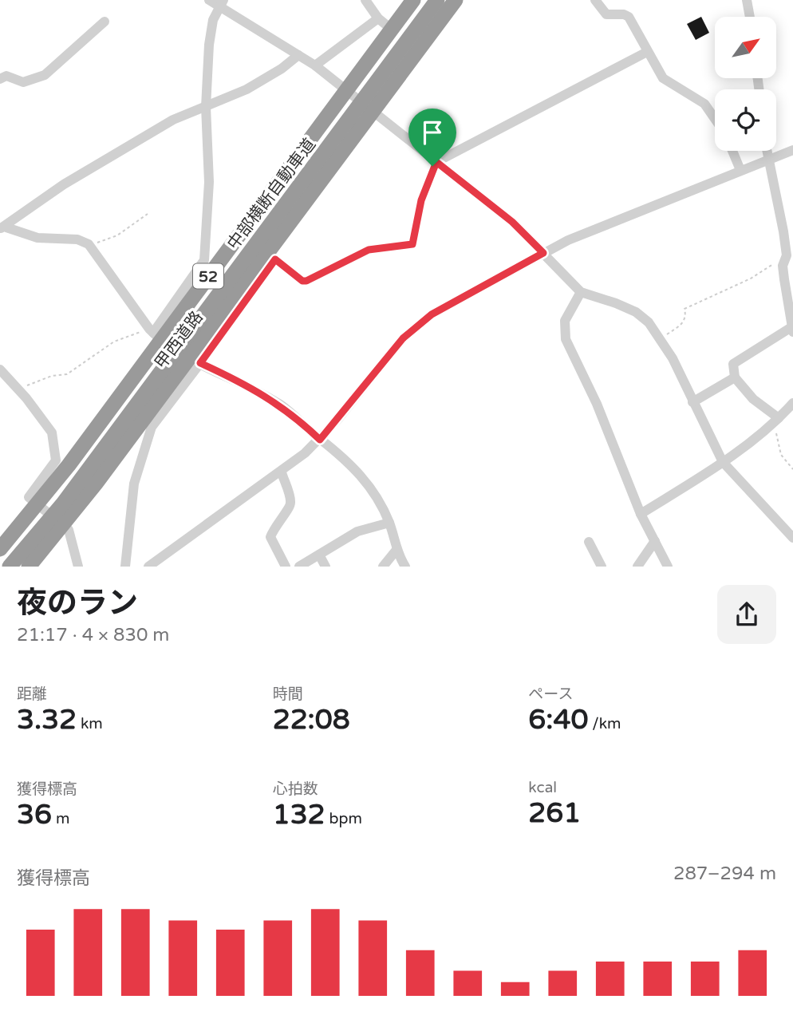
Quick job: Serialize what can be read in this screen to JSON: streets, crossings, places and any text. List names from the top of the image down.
{
  "streets": {
    "highway": ["中部横断自動車道", "52", "甲西道路"]
  },
  "north": "top right",
  "page": {
    "heading": ["夜のラン", "21:17 · 4 × 830 m"],
    "stats": [
      ["距離", "3.32 km"],
      ["時間", "22:08"],
      ["ペース", "6:40 /km"],
      ["獲得標高", "36 m"],
      ["心拍数", "132 bpm"],
      ["kcal", "261"]
    ],
    "chart": ["獲得標高", "287–294 m"]
  }
}
